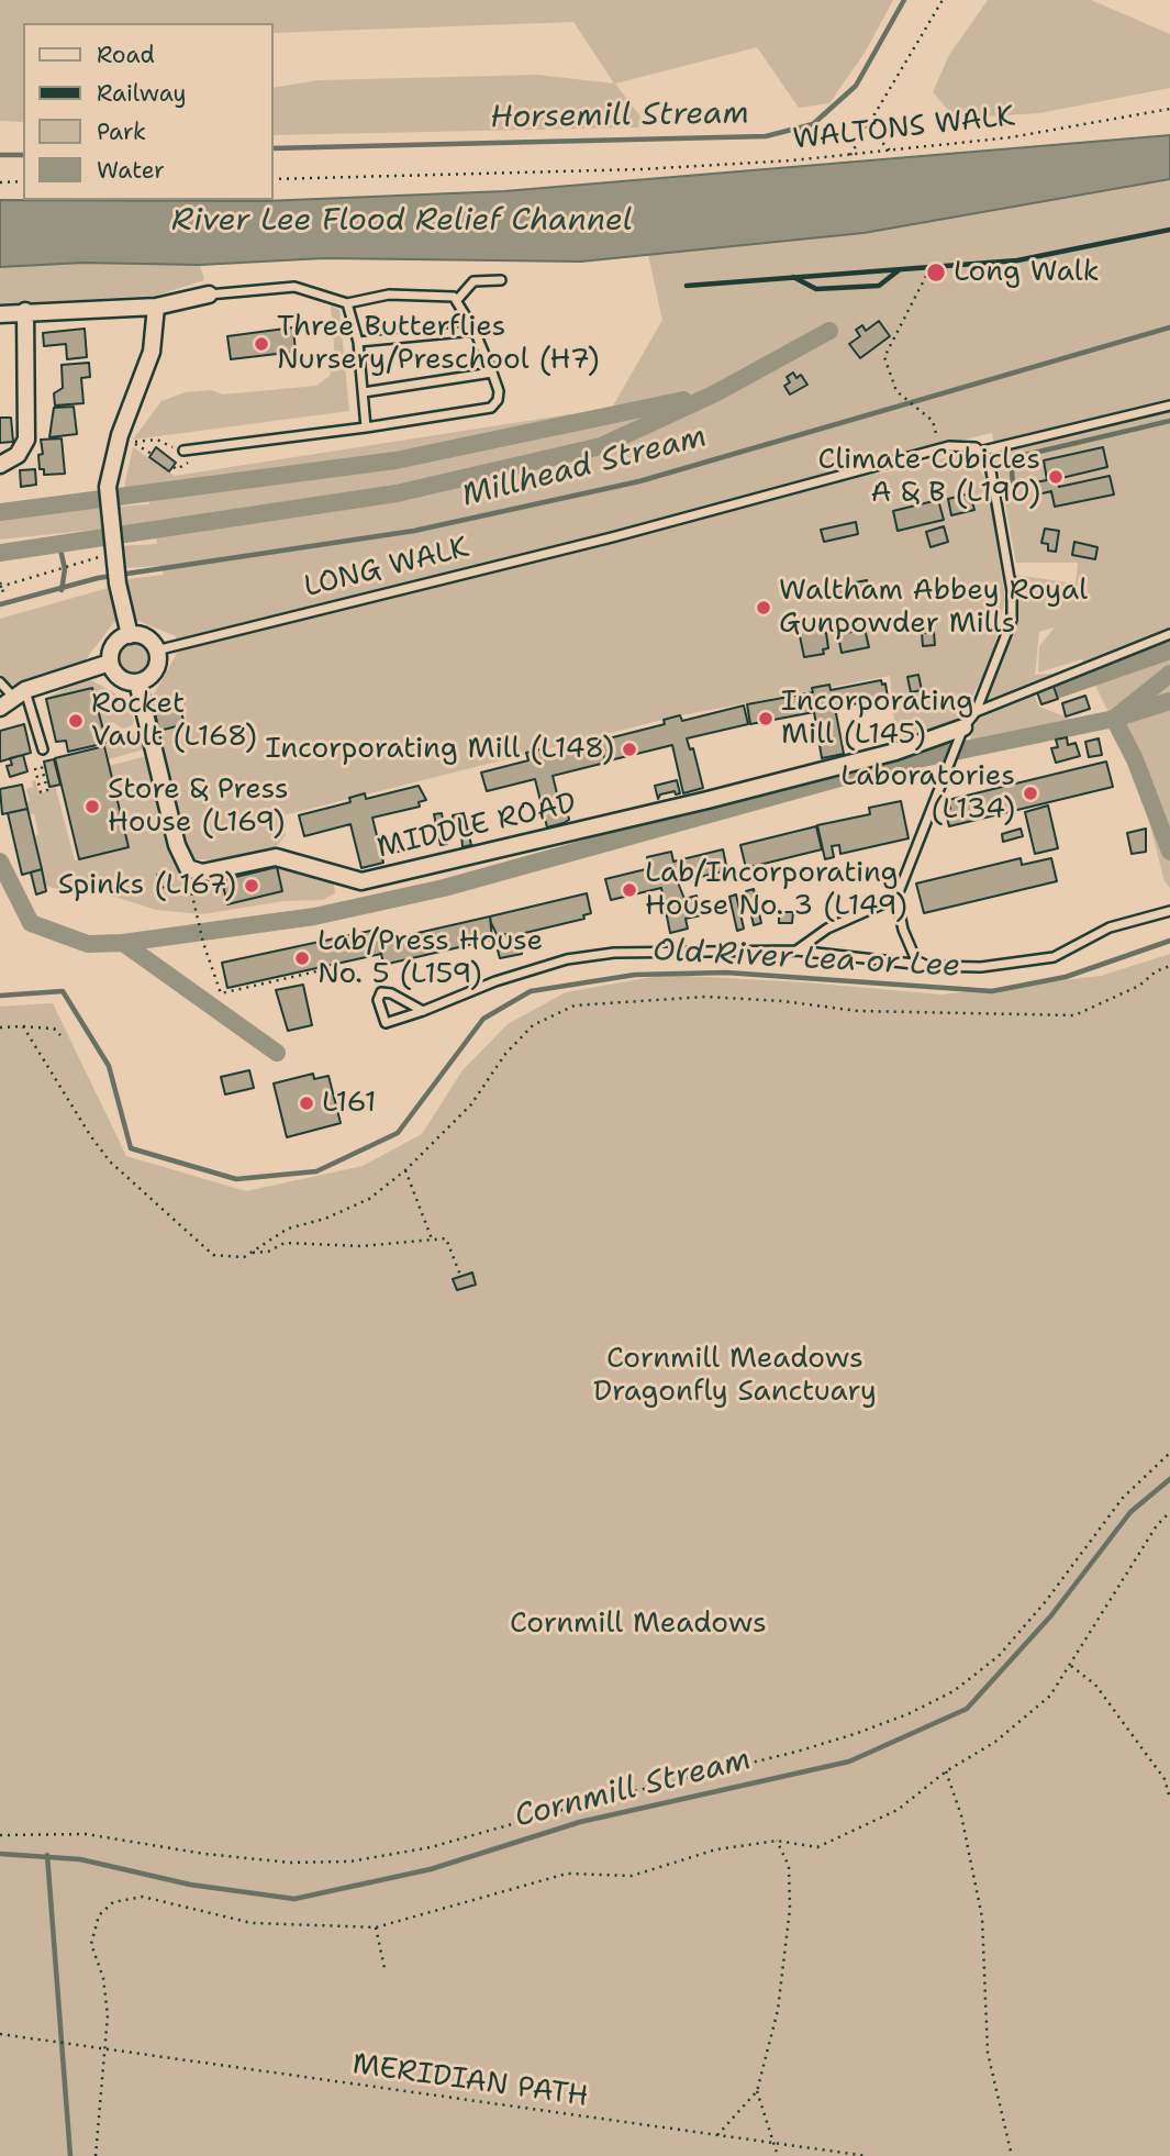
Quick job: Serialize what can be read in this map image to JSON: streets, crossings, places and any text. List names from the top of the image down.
{
  "streets": {
    "street": ["MIDDLE ROAD"],
    "lane": ["LONG WALK"],
    "path": ["WALTONS WALK", "MERIDIAN PATH"]
  },
  "water": [
    "Horsemill Stream",
    "River Lee Flood Relief Channel",
    "Millhead Stream",
    "Old River Lea or Lee",
    "Cornmill Stream"
  ],
  "parks": ["Cornmill Meadows Dragonfly Sanctuary", "Cornmill Meadows"],
  "places": [
    "Long Walk",
    "Three Butterflies Nursery/Preschool (H7)",
    "Climate Cubicles A & B (L190)",
    "Waltham Abbey Royal Gunpowder Mills",
    "Incorporating Mill (L145)",
    "Rocket Vault (L168)",
    "Incorporating Mill (L148)",
    "Laboratories (L134)",
    "Store & Press House (L169)",
    "Spinks (L167)",
    "Lab/Incorporating House No. 3 (L149)",
    "Lab/Press House No. 5 (L159)",
    "L161"
  ],
  "legend": [
    "Road",
    "Railway",
    "Park",
    "Water"
  ]
}
